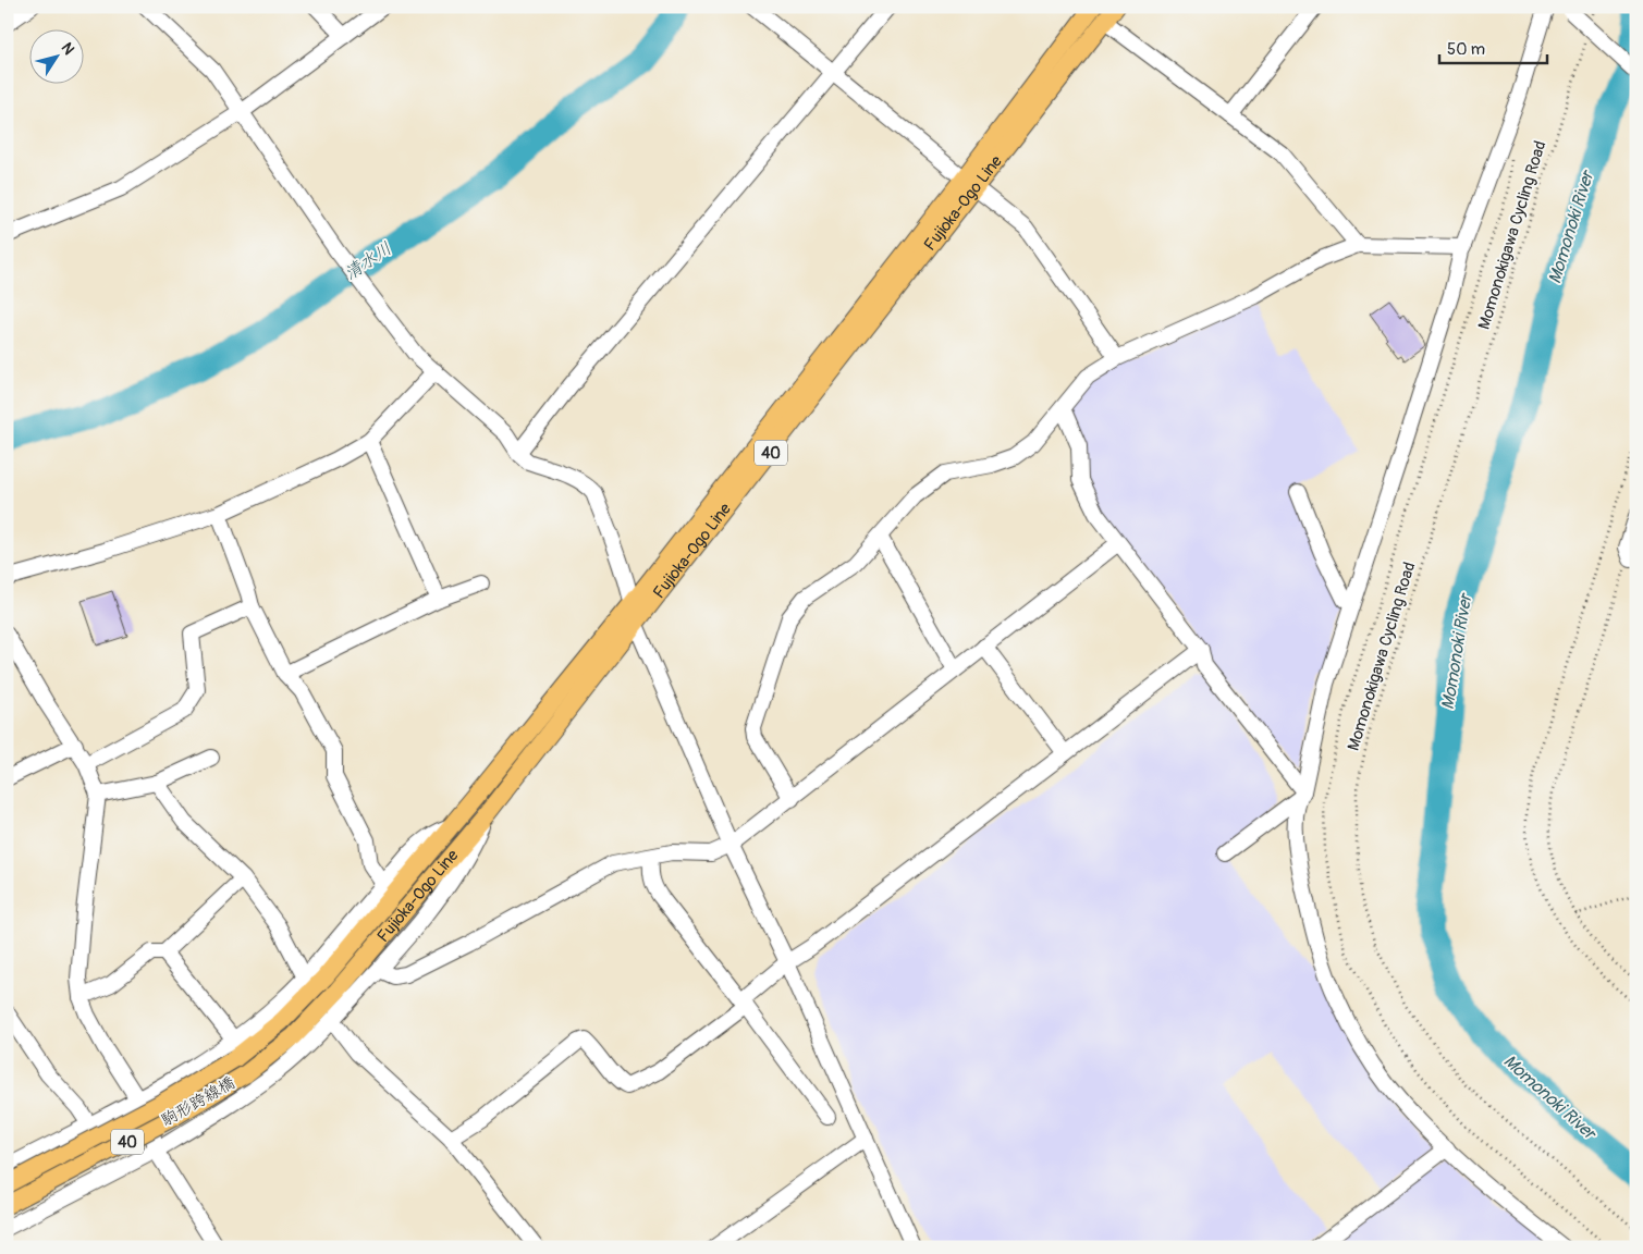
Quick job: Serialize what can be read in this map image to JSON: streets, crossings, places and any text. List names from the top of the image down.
{
  "streets": {
    "main road": ["Fujioka-Ogo Line", "40", "駒形跨線橋"],
    "path": ["Momonokigawa Cycling Road"]
  },
  "crossings": [
    ["Fujioka-Ogo Line", "駒形跨線橋"]
  ],
  "water": ["Momonoki River", "清水川"],
  "scale_bar": "50 m",
  "north": "top right"
}
